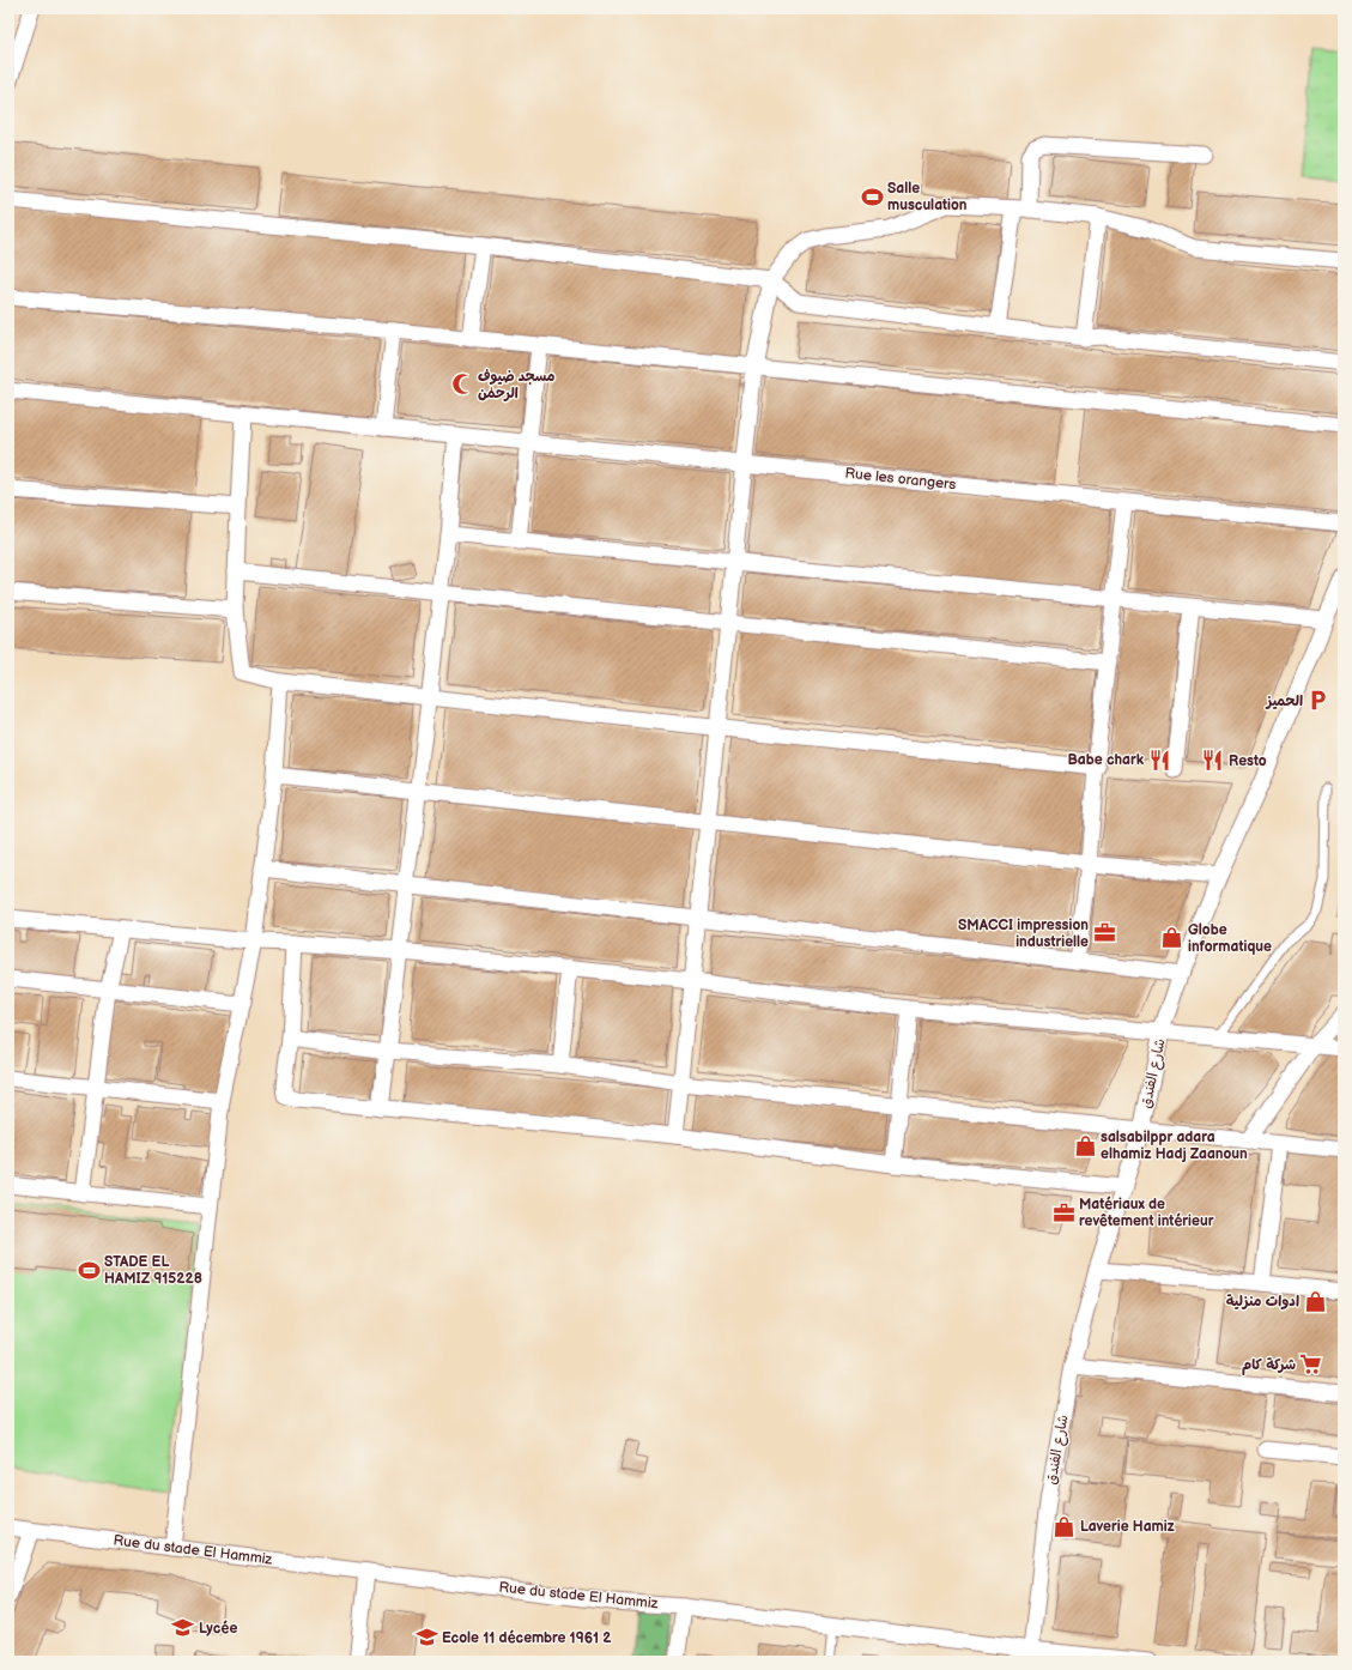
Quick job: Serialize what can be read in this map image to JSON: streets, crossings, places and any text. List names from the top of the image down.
{
  "streets": {
    "street": ["Rue les orangers", "شارع الفندق", "Rue du stade El Hammiz"]
  },
  "crossings": [
    ["شارع الفندق", "Rue du stade El Hammiz"]
  ],
  "places": {
    "sports": ["Salle musculation", "STADE EL HAMIZ 915228"],
    "mosque": ["مسجد ضيوف الرحمٰن"],
    "parking": ["الحميز"],
    "restaurant": ["Babe chark", "Resto"],
    "office": ["SMACCI impression industrielle", "Matériaux de revêtement intérieur"],
    "shop": [
      "Globe informatique",
      "salsabilppr adara elhamiz Hadj Zaanoun",
      "ادوات منزلية",
      "Laverie Hamiz"
    ],
    "supermarket": ["شركة كام"],
    "school or university": ["Lycée", "Ecole 11 décembre 1961 2"]
  }
}
